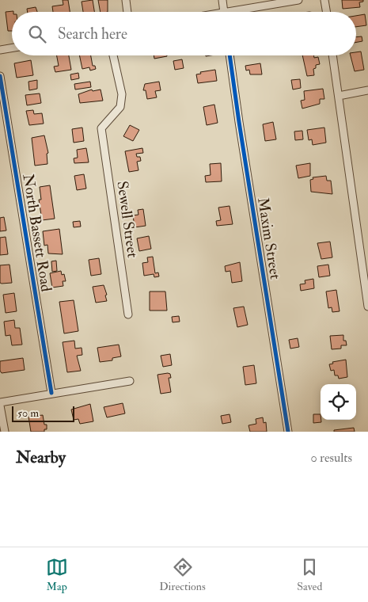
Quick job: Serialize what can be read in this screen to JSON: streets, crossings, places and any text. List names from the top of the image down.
{
  "streets": {
    "street": ["Sewell Street", "North Bassett Road", "Maxim Street"]
  },
  "scale_bar": "50 m",
  "page": {
    "search": "Search here",
    "scale": "50 m",
    "heading": ["Nearby", "0 results"],
    "nav": ["Map", "Directions", "Saved"]
  }
}
